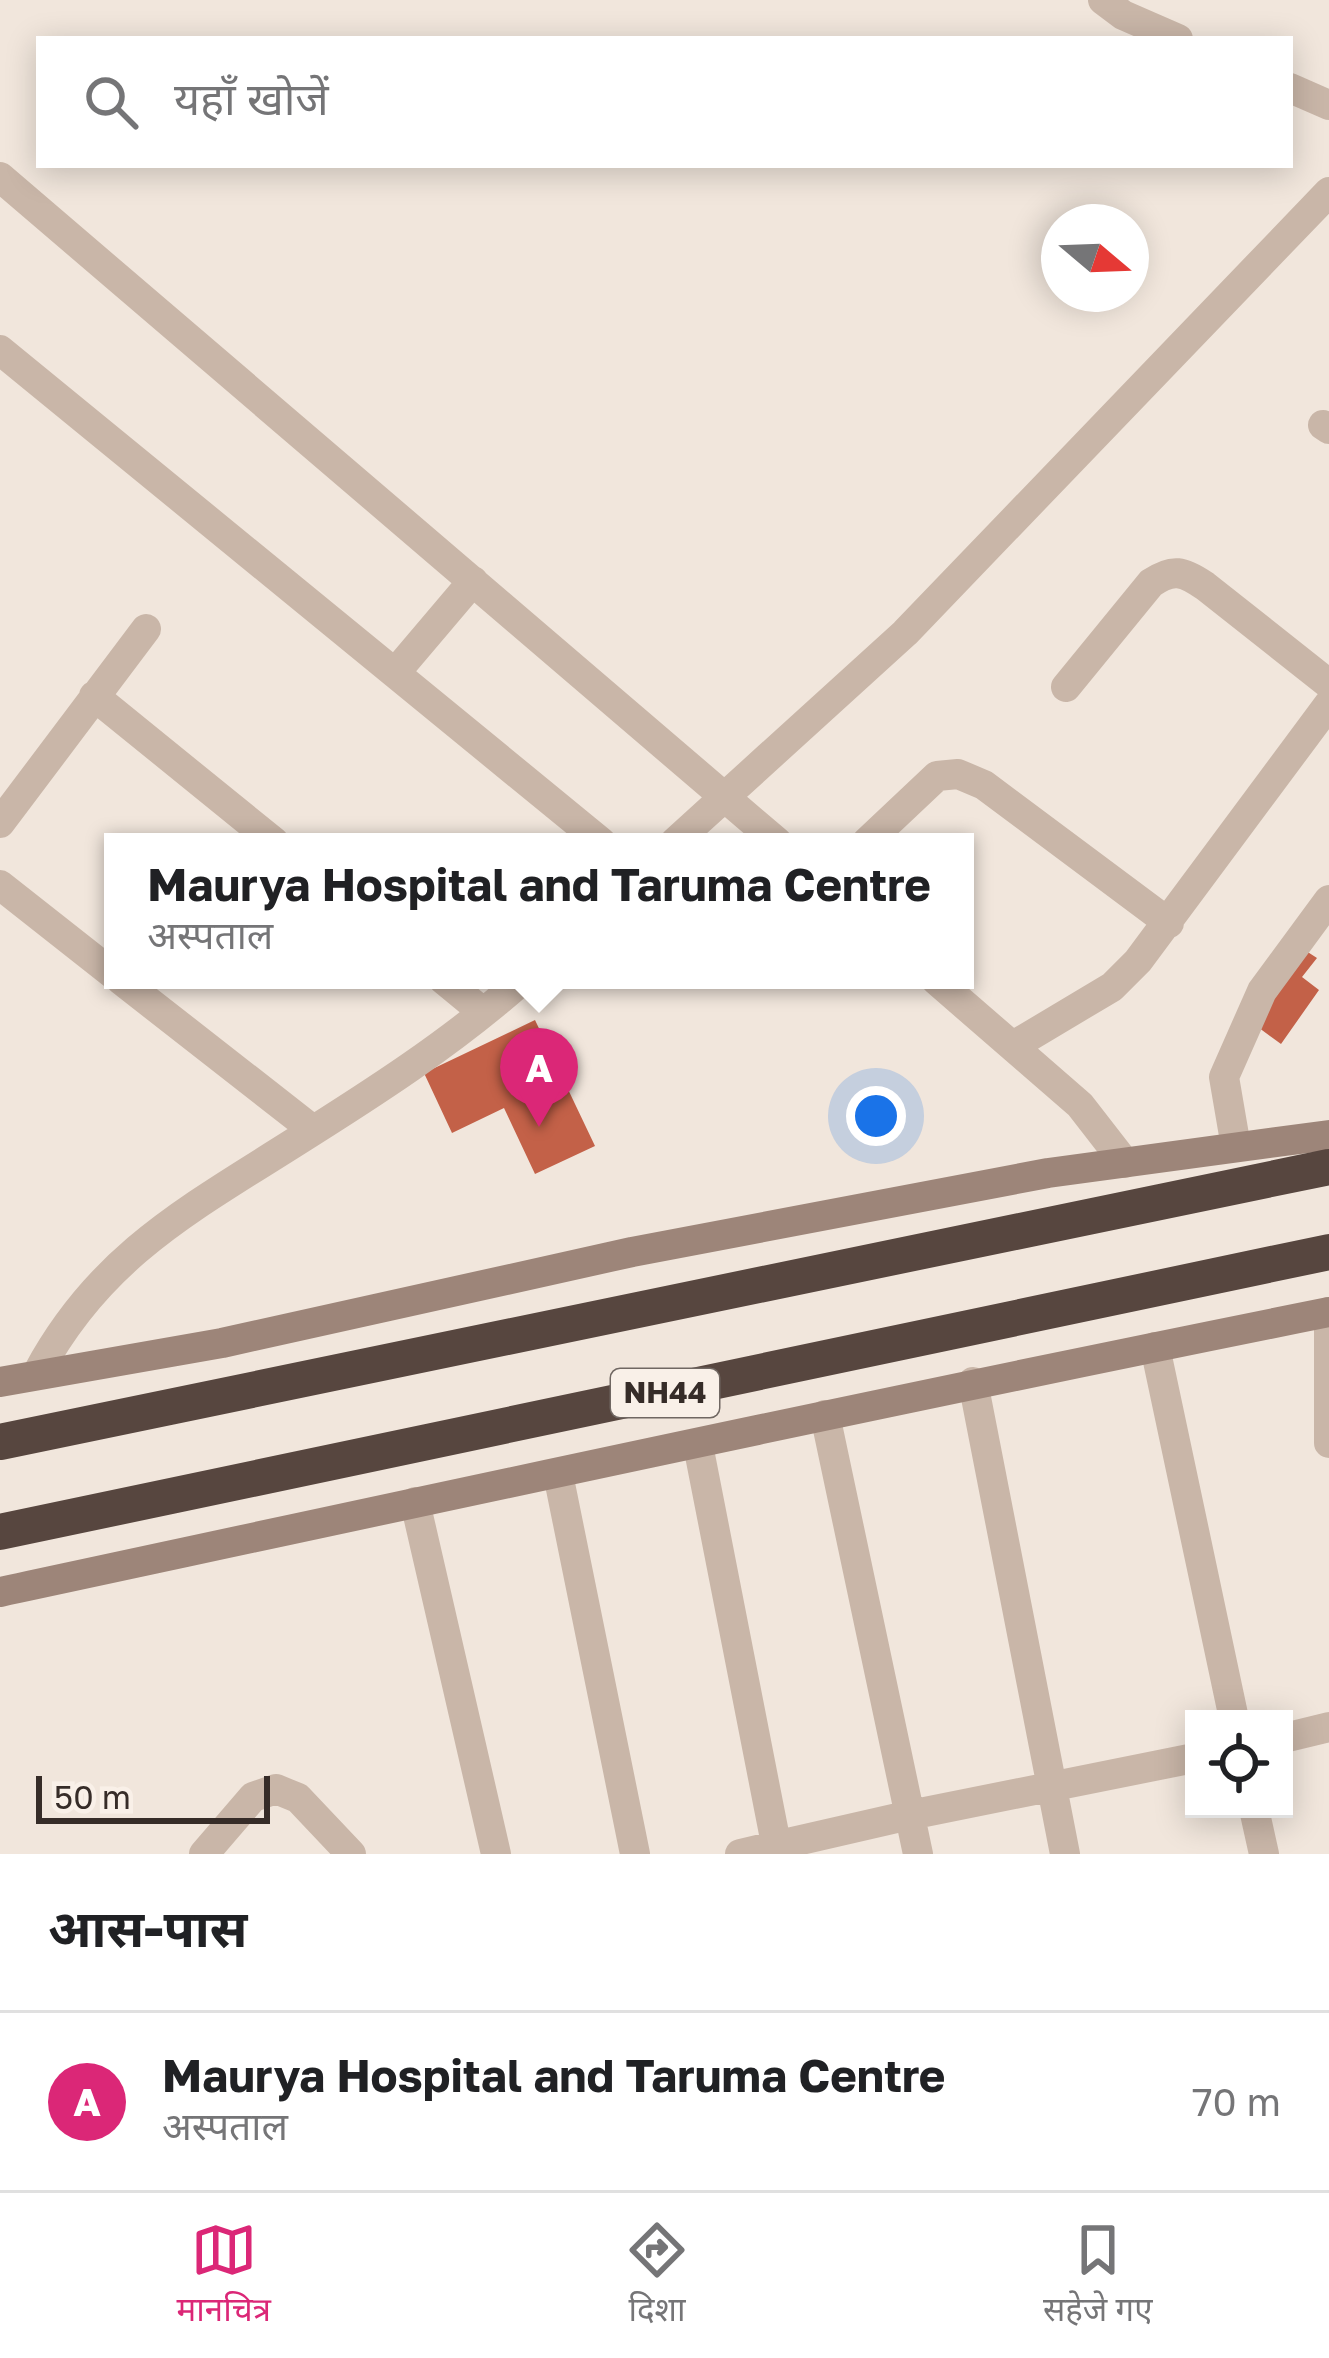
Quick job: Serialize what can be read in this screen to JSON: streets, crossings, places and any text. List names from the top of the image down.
{
  "streets": {
    "highway": ["NH44"]
  },
  "scale_bar": "50 m",
  "north": "right",
  "page": {
    "search": "यहाँ खोजें",
    "popup": ["Maurya Hospital and Taruma Centre", "अस्पताल"],
    "pins": "A",
    "scale": "50 m",
    "heading": "आस-पास",
    "list": [
      {
        "mark": "A",
        "name": "Maurya Hospital and Taruma Centre",
        "note": "अस्पताल",
        "value": "70 m"
      }
    ],
    "nav": ["मानचित्र", "दिशा", "सहेजे गए"]
  }
}
